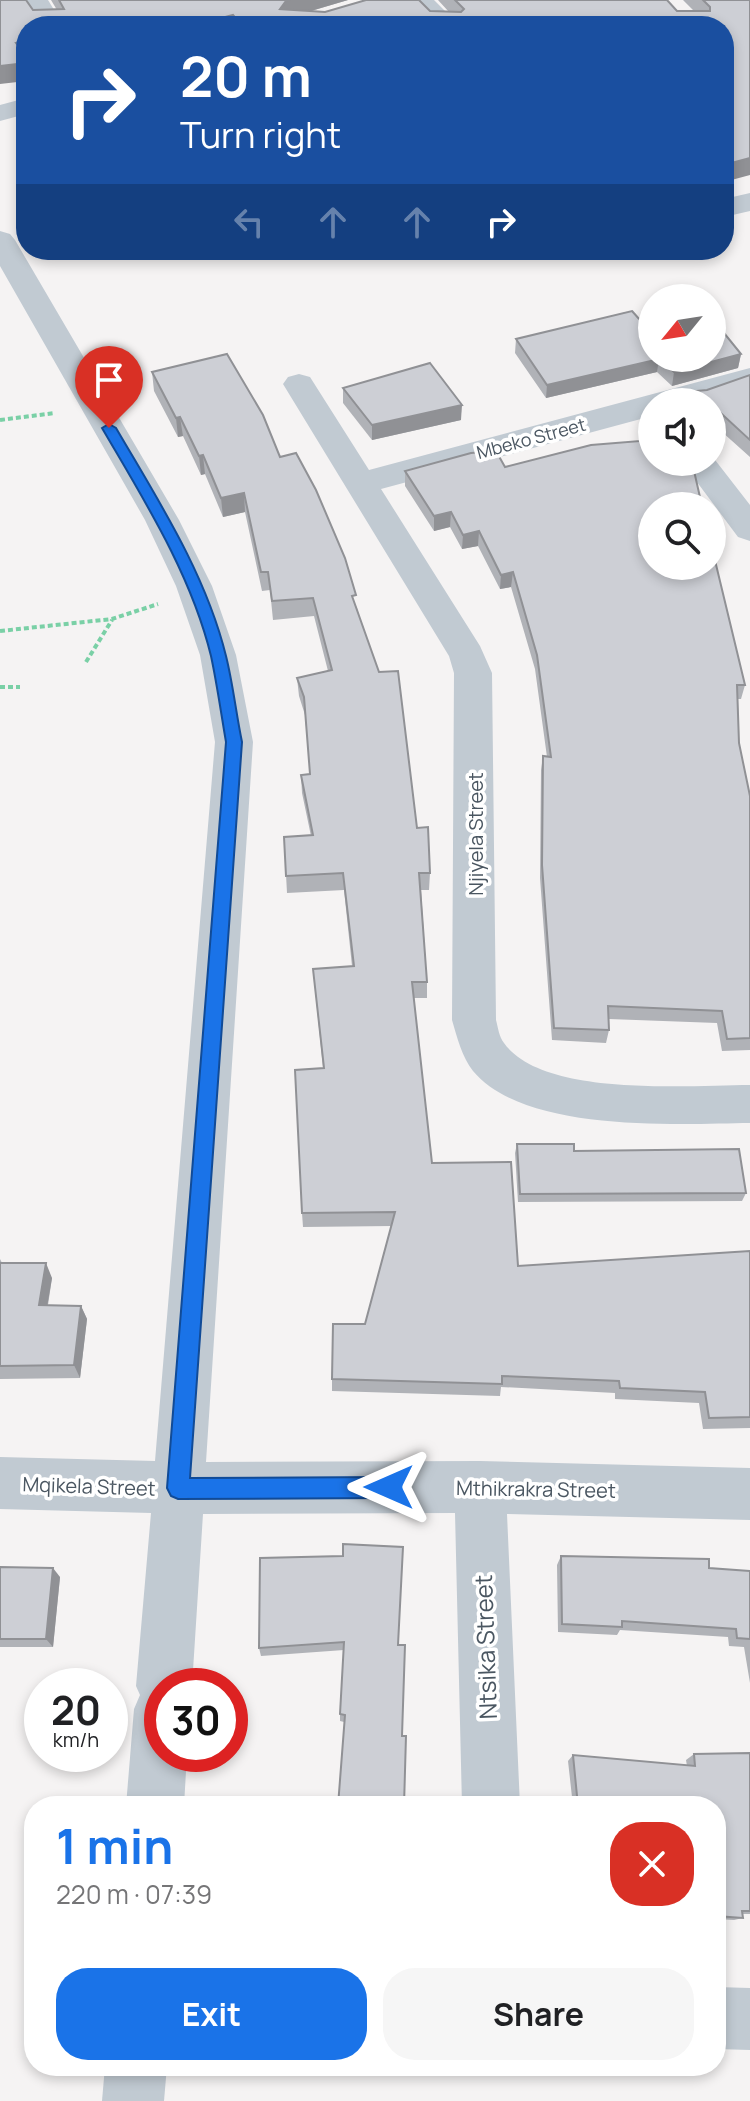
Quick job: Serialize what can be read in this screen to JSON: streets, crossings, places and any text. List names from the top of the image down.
{
  "streets": {
    "street": [
      "Mbeko Street",
      "Njiyela Street",
      "Mqikela Street",
      "Mthikrakra Street",
      "Ntsika Street"
    ]
  },
  "crossings": [
    ["Mbeko Street", "Njiyela Street"],
    ["Mqikela Street", "Mthikrakra Street"],
    ["Mthikrakra Street", "Ntsika Street"]
  ],
  "north": "bottom left",
  "page": {
    "turn": ["20 m", "Turn right"],
    "speed": "20 km/h",
    "limit": "30",
    "heading": ["1 min", "220 m · 07:39"],
    "buttons": ["Exit", "Share"]
  }
}
